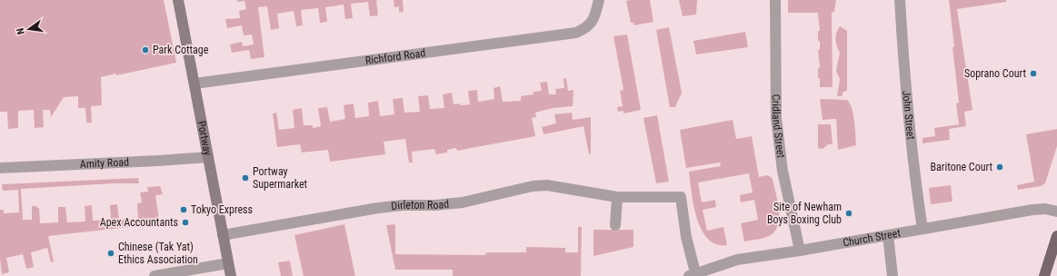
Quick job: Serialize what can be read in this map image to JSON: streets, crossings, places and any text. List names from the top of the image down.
{
  "streets": {
    "main road": ["Portway"],
    "street": [
      "Richford Road",
      "John Street",
      "Cridland Street",
      "Amity Road",
      "Dirleton Road",
      "Church Street"
    ]
  },
  "crossings": [
    ["Richford Road", "Portway"],
    ["John Street", "Church Street"],
    ["Cridland Street", "Church Street"],
    ["Portway", "Amity Road"],
    ["Portway", "Dirleton Road"],
    ["Dirleton Road", "Church Street"]
  ],
  "places": [
    "Park Cottage",
    "Soprano Court",
    "Baritone Court",
    "Portway Supermarket",
    "Tokyo Express",
    "Site of Newham Boys Boxing Club",
    "Apex Accountants",
    "Chinese (Tak Yat) Ethics Association"
  ],
  "north": "left"
}
